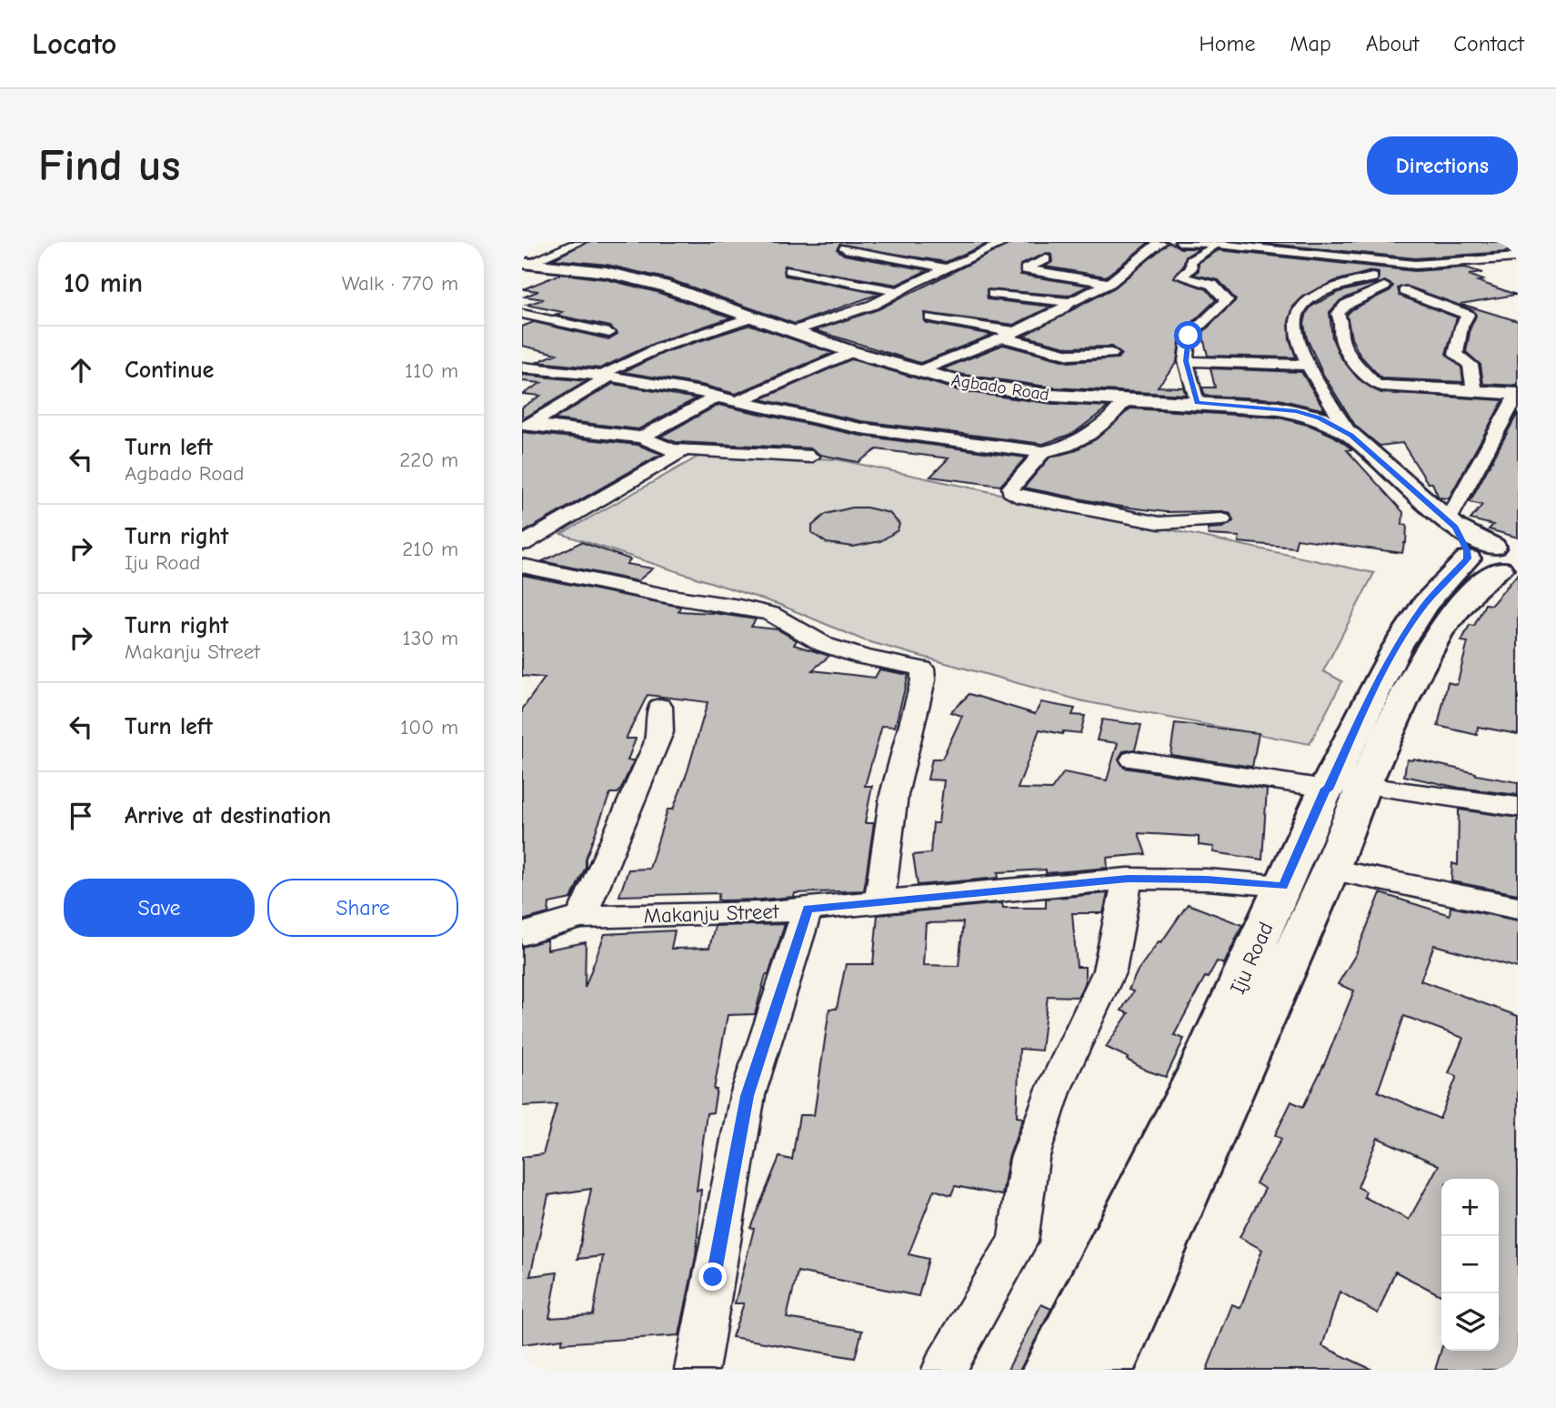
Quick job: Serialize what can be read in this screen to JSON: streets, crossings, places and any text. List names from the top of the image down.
{
  "streets": {
    "main road": ["Agbado Road", "Iju Road"],
    "street": ["Makanju Street"]
  },
  "crossings": [
    ["Agbado Road", "Iju Road"],
    ["Makanju Street", "Iju Road"]
  ],
  "page": {
    "header": "Locato",
    "nav": [
      "Home",
      "Map",
      "About",
      "Contact"
    ],
    "buttons": [
      "Directions",
      ["Save", "Share"]
    ],
    "title": "Find us",
    "heading": ["10 min", "Walk · 770 m"],
    "list": [
      ["Continue", "110 m"],
      ["Turn left", "Agbado Road", "220 m"],
      ["Turn right", "Iju Road", "210 m"],
      ["Turn right", "Makanju Street", "130 m"],
      ["Turn left", "100 m"],
      "Arrive at destination"
    ],
    "map_buttons": ["+", "−"]
  }
}
